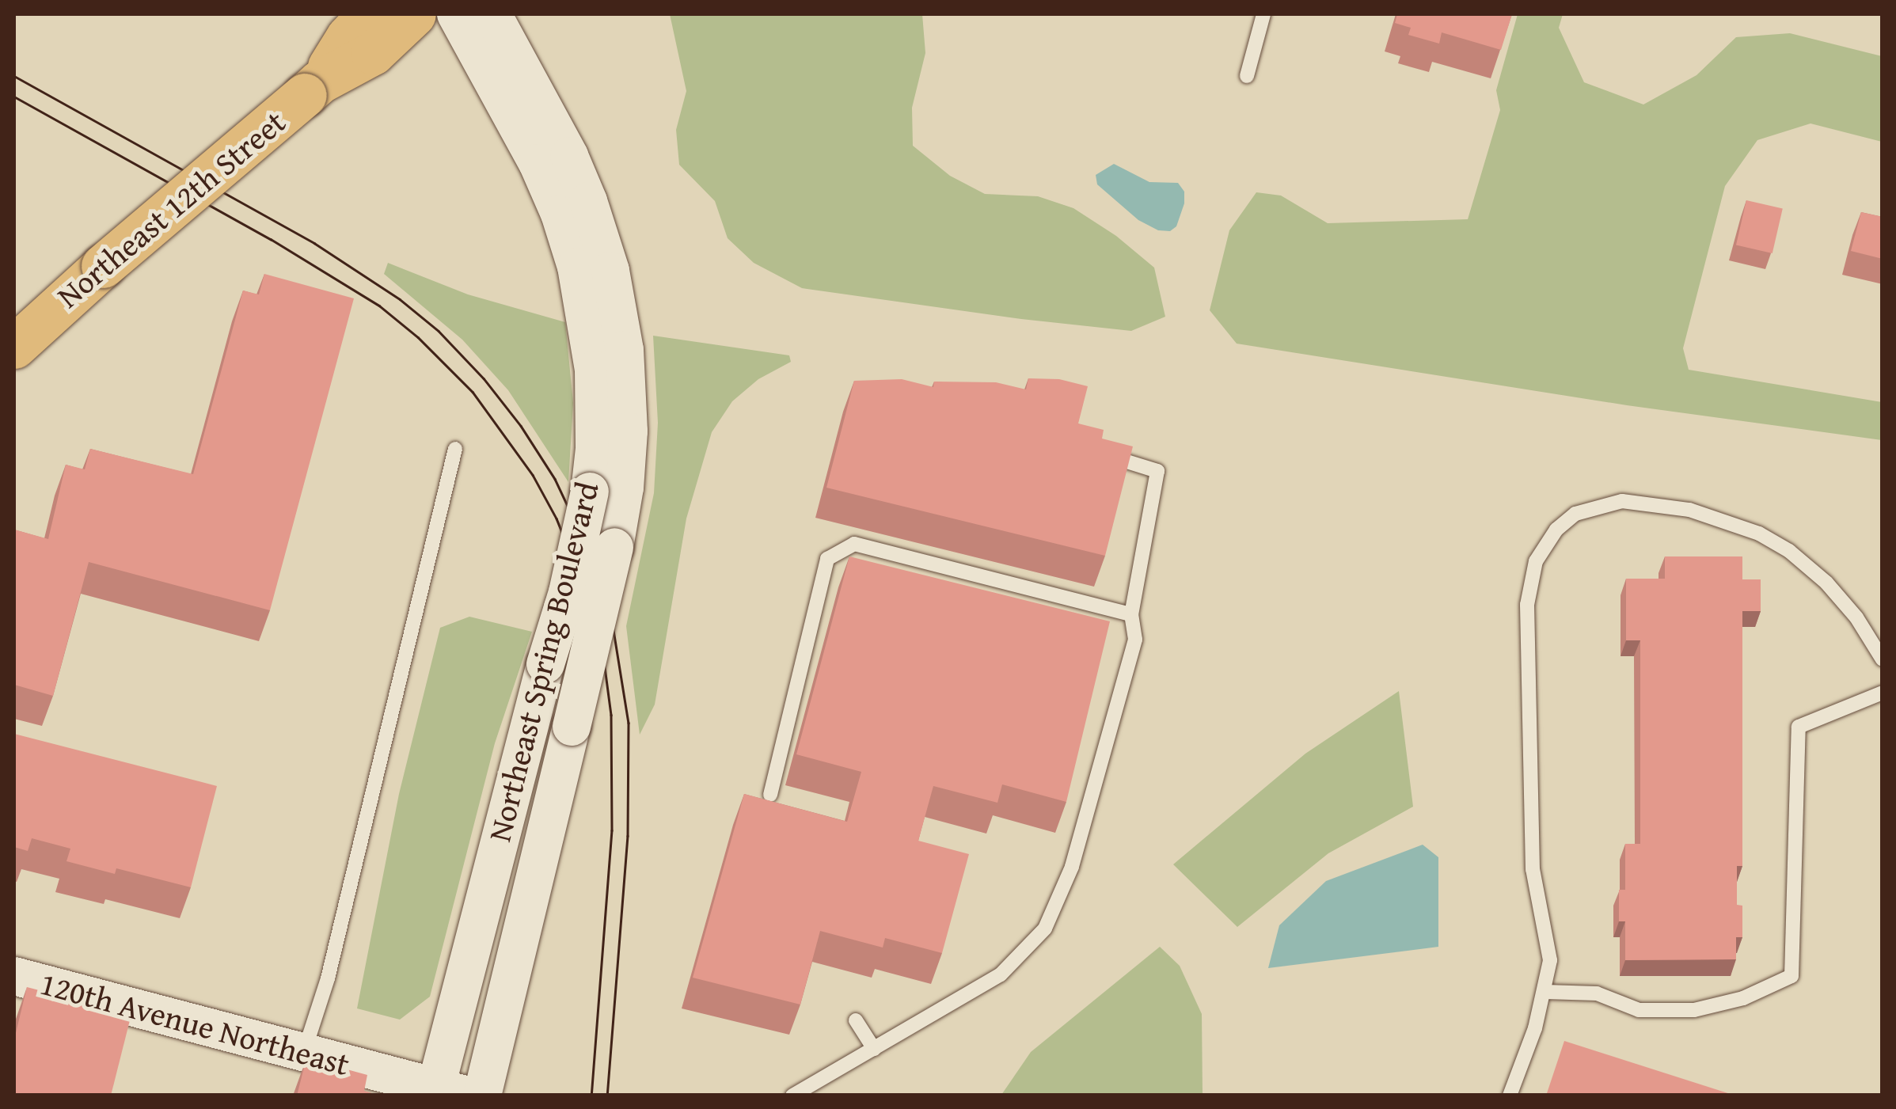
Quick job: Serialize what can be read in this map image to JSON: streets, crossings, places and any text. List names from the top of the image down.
{
  "streets": {
    "main road": ["Northeast 12th Street"],
    "street": ["Northeast Spring Boulevard", "120th Avenue Northeast"]
  },
  "crossings": [
    ["Northeast Spring Boulevard", "120th Avenue Northeast"]
  ]
}
